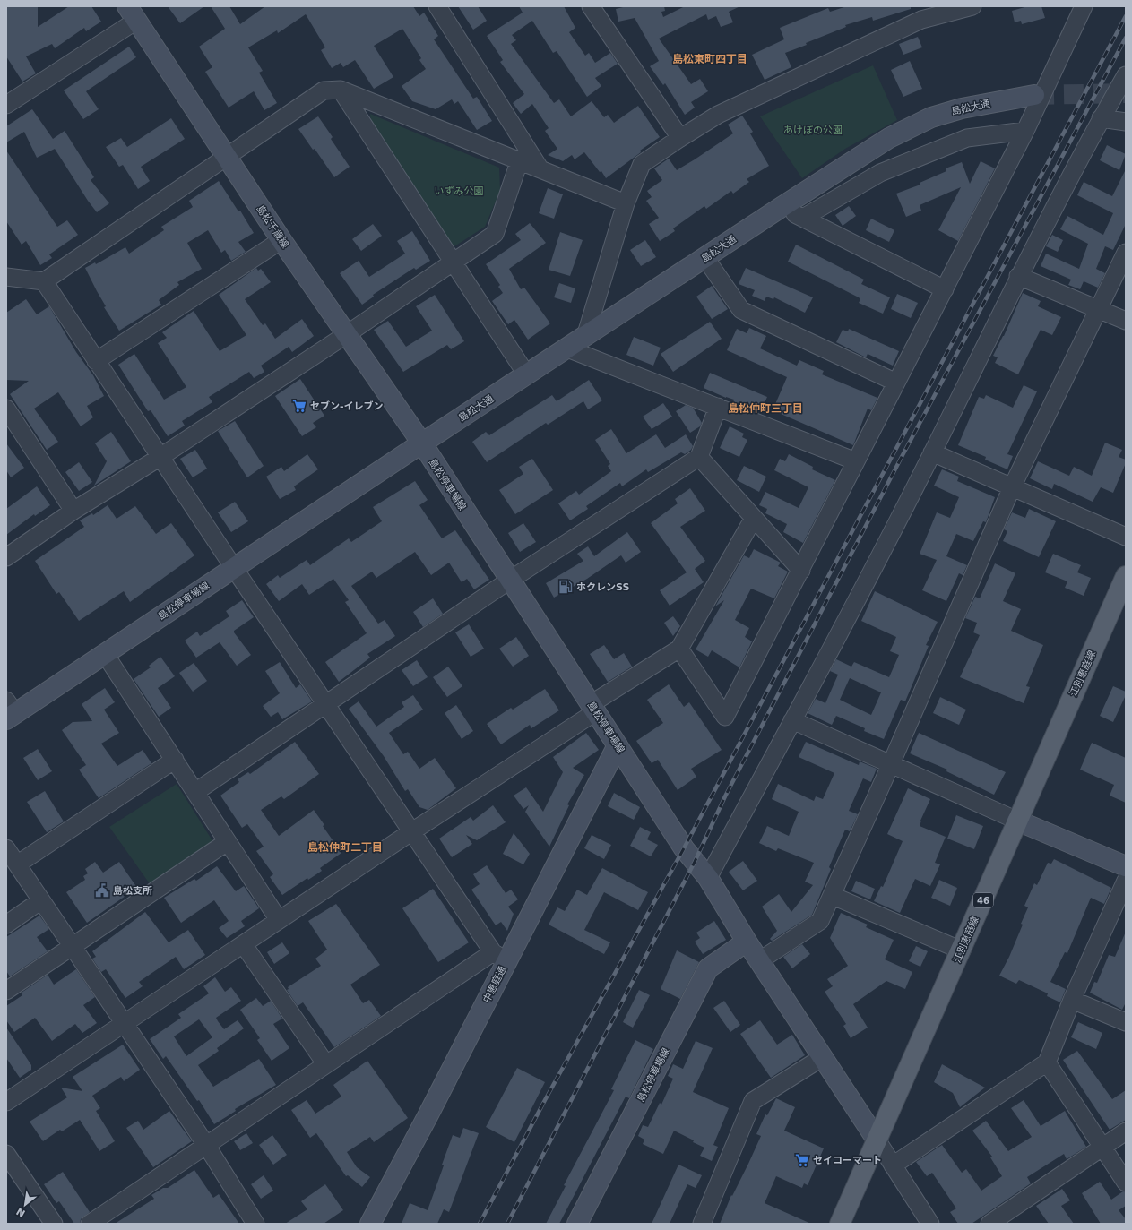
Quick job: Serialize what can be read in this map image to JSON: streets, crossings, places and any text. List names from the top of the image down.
{
  "streets": {
    "main road": [
      "島松大通",
      "島松千歳線",
      "島松停車場線",
      "江別恵庭線",
      "46",
      "中恵庭通"
    ]
  },
  "crossings": [
    ["島松大通", "島松千歳線"],
    ["島松大通", "島松停車場線"],
    ["島松千歳線", "島松停車場線"],
    ["島松停車場線", "江別恵庭線"],
    ["島松停車場線", "中恵庭通"]
  ],
  "districts": ["島松東町四丁目", "島松仲町三丁目", "島松仲町二丁目"],
  "parks": ["あけぼの公園", "いずみ公園"],
  "places": {
    "supermarket": ["セブン-イレブン", "セイコーマート"],
    "fuel station": ["ホクレンSS"],
    "public building": ["島松支所"]
  },
  "north": "bottom left"
}
